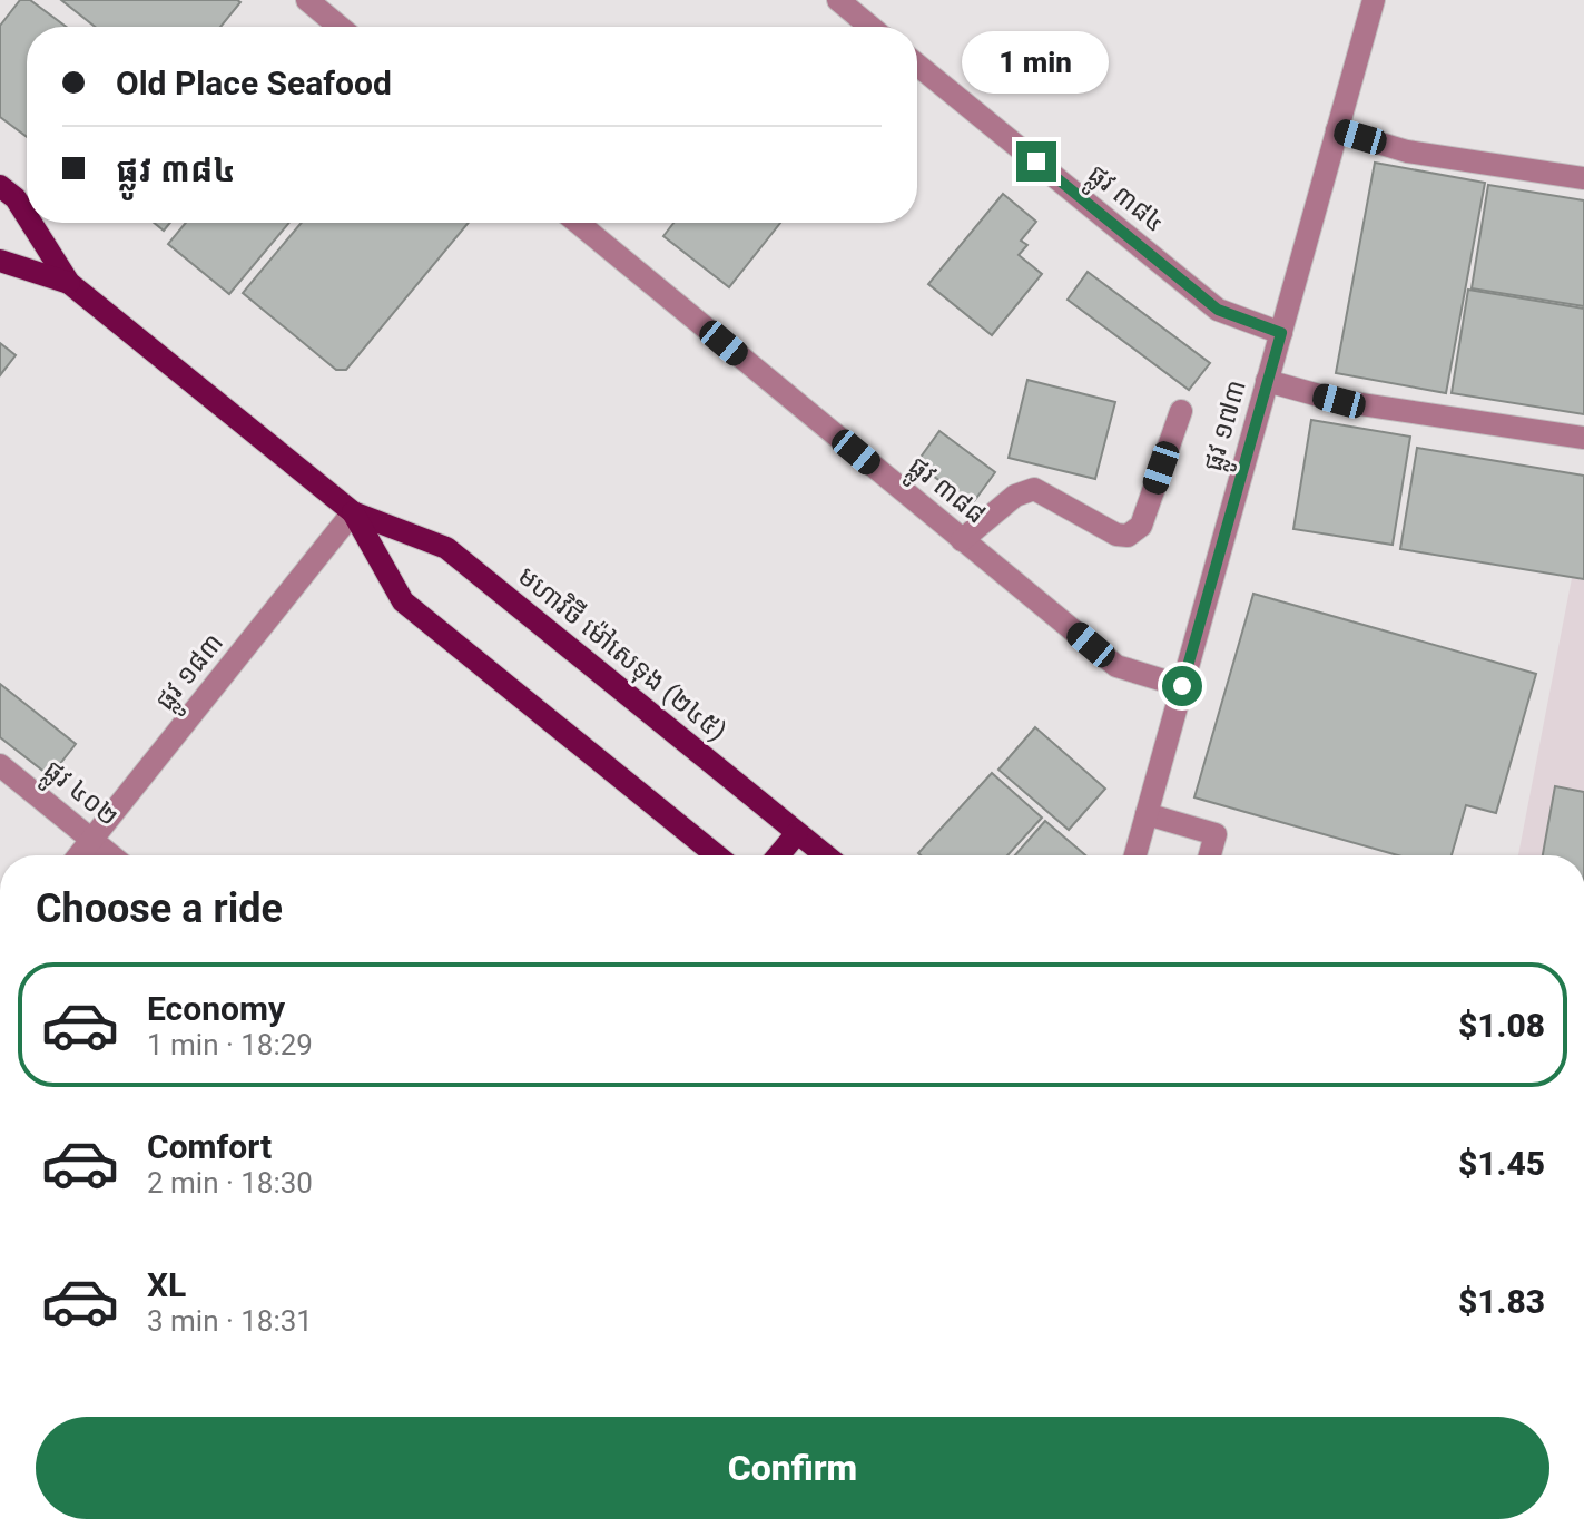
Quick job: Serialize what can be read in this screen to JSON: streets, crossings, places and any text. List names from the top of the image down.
{
  "streets": {
    "main road": ["មហាវិថី ម៉ៅសេទុង (២៤៥)"],
    "street": [
      "ផ្លូវ ៣៨៤",
      "ផ្លូវ ១៧៣",
      "ផ្លូវ ៣៨៨",
      "ផ្លូវ ១៨៣",
      "ផ្លូវ ៤០២"
    ]
  },
  "crossings": [
    ["ផ្លូវ ៣៨៤", "ផ្លូវ ១៧៣"],
    ["ផ្លូវ ១៧៣", "ផ្លូវ ៣៨៨"],
    ["មហាវិថី ម៉ៅសេទុង (២៤៥)", "ផ្លូវ ១៨៣"],
    ["ផ្លូវ ១៨៣", "ផ្លូវ ៤០២"]
  ],
  "page": {
    "banner": ["Old Place Seafood", "ផ្លូវ ៣៨៤"],
    "bubble": "1 min",
    "heading": "Choose a ride",
    "list": [
      {
        "name": "Economy",
        "note": "1 min · 18:29",
        "value": "$1.08"
      },
      {
        "name": "Comfort",
        "note": "2 min · 18:30",
        "value": "$1.45"
      },
      {
        "name": "XL",
        "note": "3 min · 18:31",
        "value": "$1.83"
      }
    ],
    "buttons": "Confirm"
  }
}
